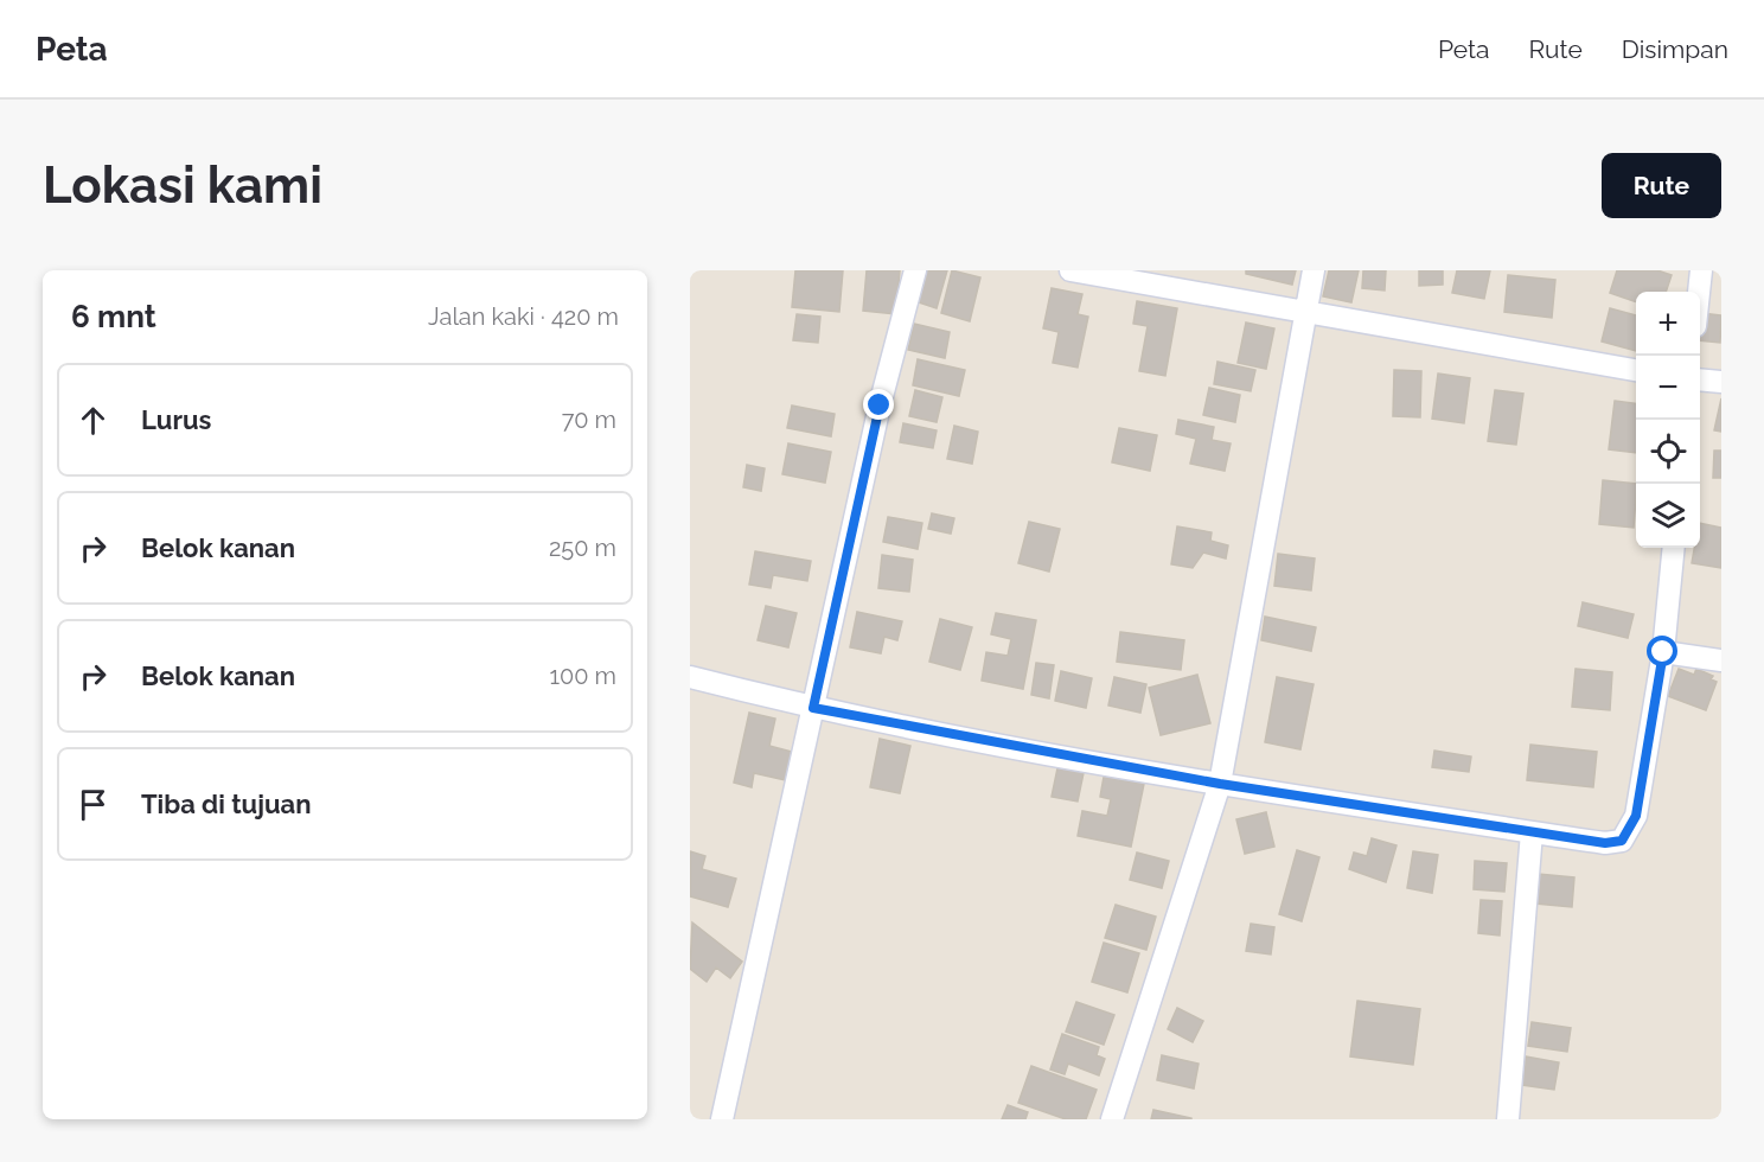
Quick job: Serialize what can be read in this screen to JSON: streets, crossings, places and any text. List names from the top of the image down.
{
  "page": {
    "header": "Peta",
    "nav": ["Peta", "Rute", "Disimpan"],
    "buttons": "Rute",
    "title": "Lokasi kami",
    "heading": ["6 mnt", "Jalan kaki · 420 m"],
    "map_buttons": ["+", "−"],
    "list": [
      ["Lurus", "70 m"],
      ["Belok kanan", "250 m"],
      ["Belok kanan", "100 m"],
      "Tiba di tujuan"
    ]
  }
}
